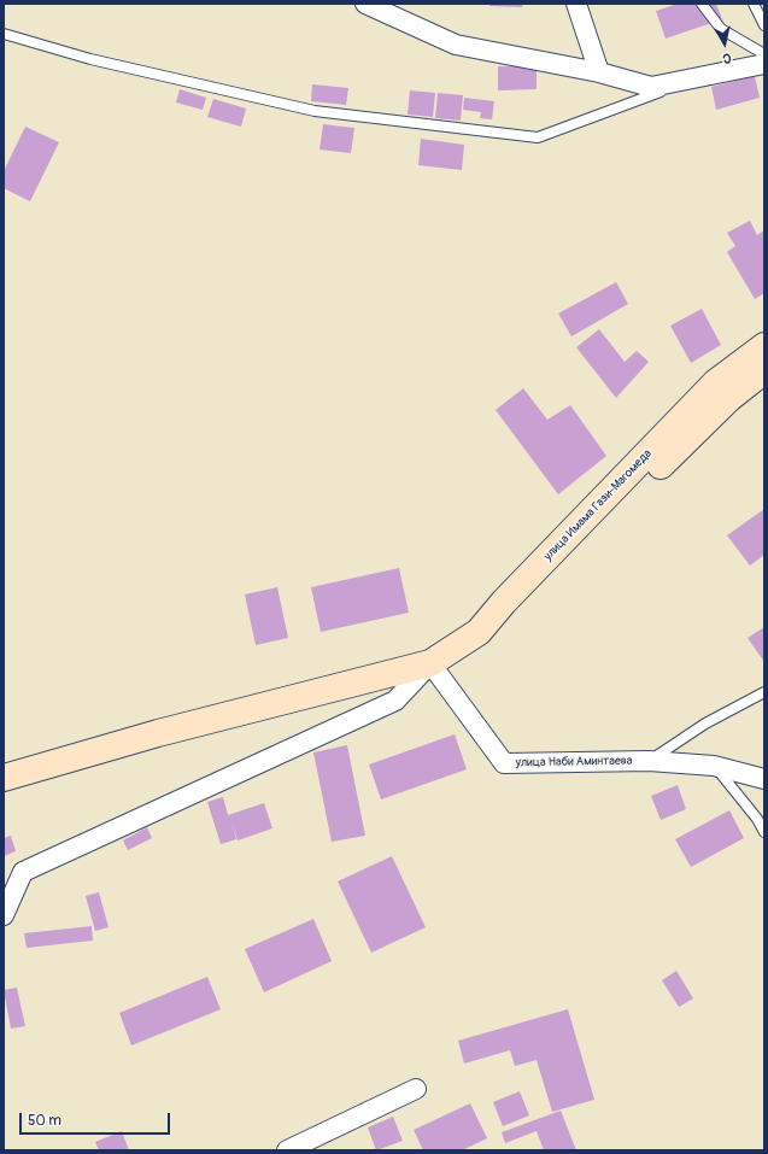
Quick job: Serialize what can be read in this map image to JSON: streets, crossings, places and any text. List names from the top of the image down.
{
  "streets": {
    "main road": ["улица Имама Гази-Магомеда"],
    "street": ["улица Наби Аминтаева"]
  },
  "crossings": [
    ["улица Имама Гази-Магомеда", "улица Наби Аминтаева"]
  ],
  "scale_bar": "50 m",
  "north": "bottom"
}
